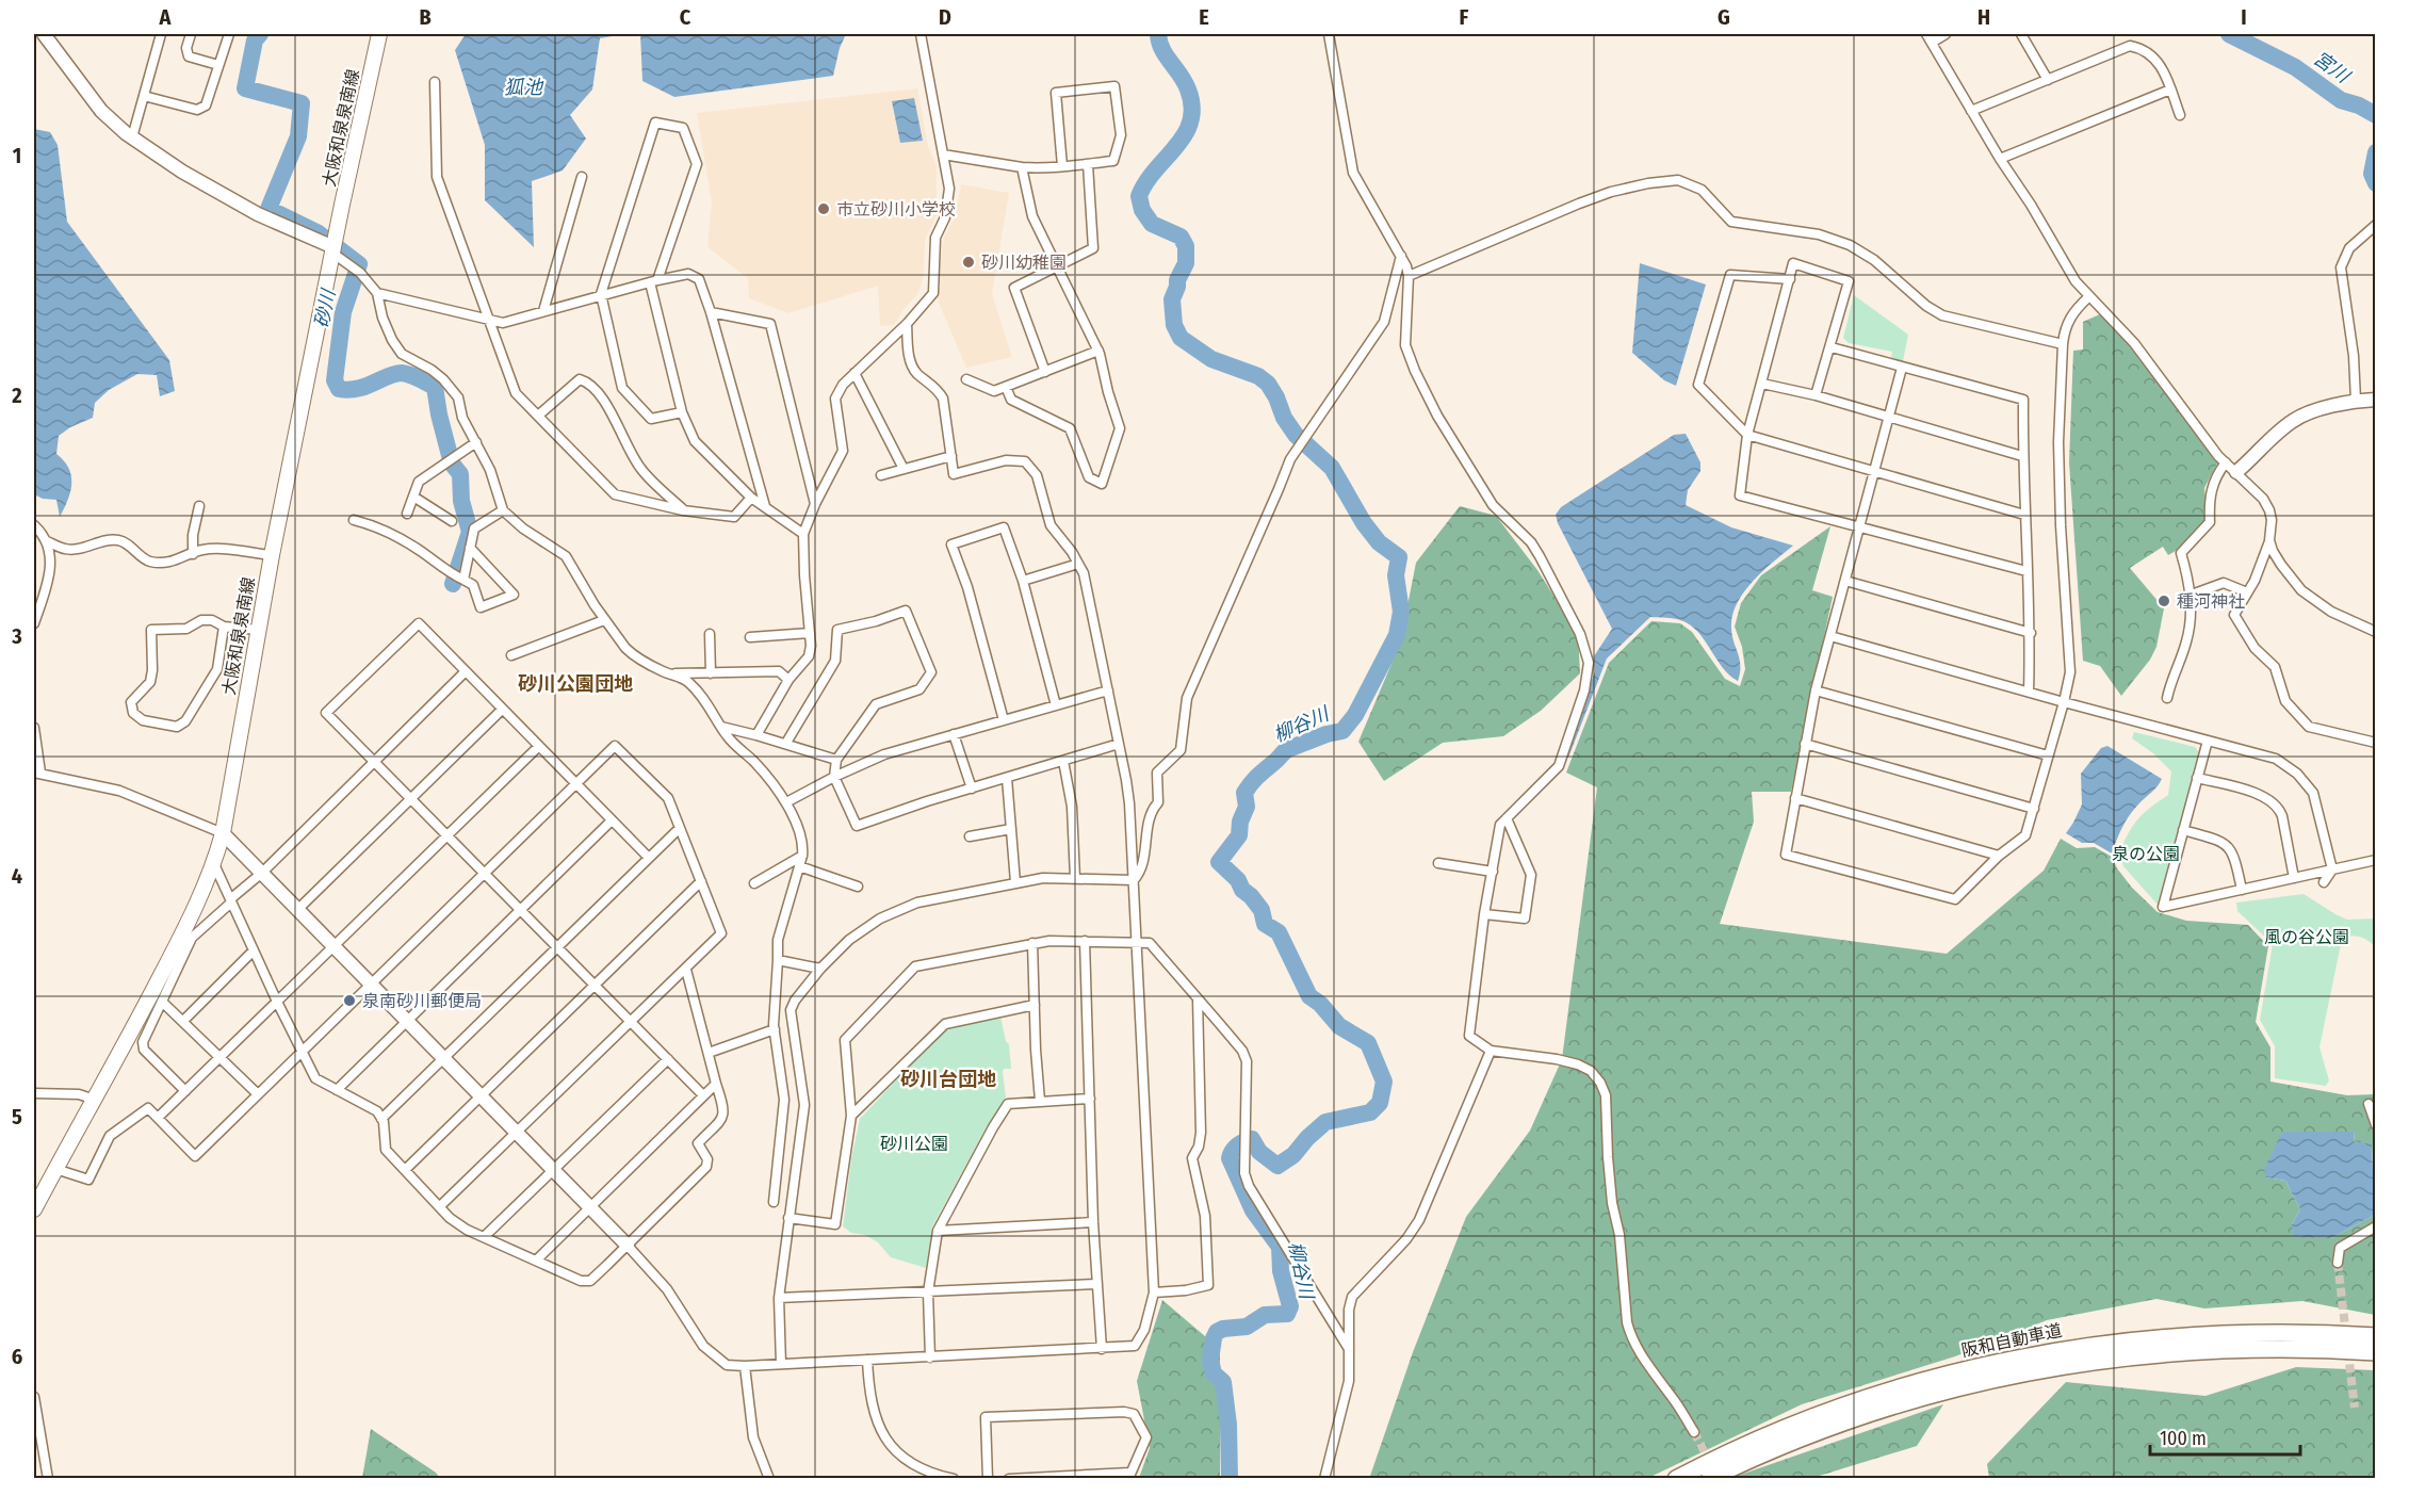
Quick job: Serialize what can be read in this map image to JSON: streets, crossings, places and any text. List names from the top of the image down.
{
  "streets": {
    "highway": ["阪和自動車道"],
    "main road": ["大阪和泉泉南線"]
  },
  "districts": ["砂川公園団地", "砂川台団地"],
  "water": [
    "宮川",
    "狐池",
    "砂川",
    "柳谷川"
  ],
  "parks": ["泉の公園", "風の谷公園", "砂川公園"],
  "places": [
    "市立砂川小学校",
    "砂川幼稚園",
    "種河神社",
    "泉南砂川郵便局"
  ],
  "scale_bar": "100 m",
  "grid": {
    "columns": [
      "A",
      "B",
      "C",
      "D",
      "E",
      "F",
      "G",
      "H",
      "I"
    ],
    "rows": [
      "1",
      "2",
      "3",
      "4",
      "5",
      "6"
    ]
  }
}
